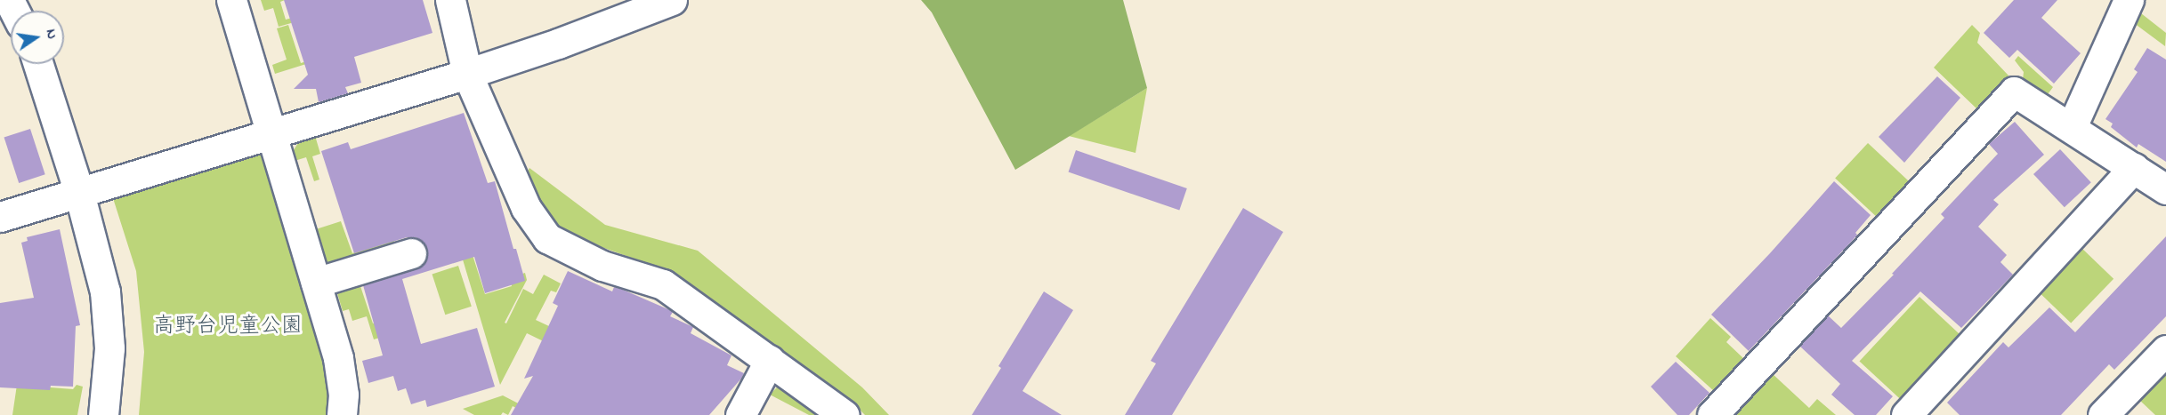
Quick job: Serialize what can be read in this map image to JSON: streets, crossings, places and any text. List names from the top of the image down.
{
  "parks": ["高野台児童公園"],
  "north": "right"
}
